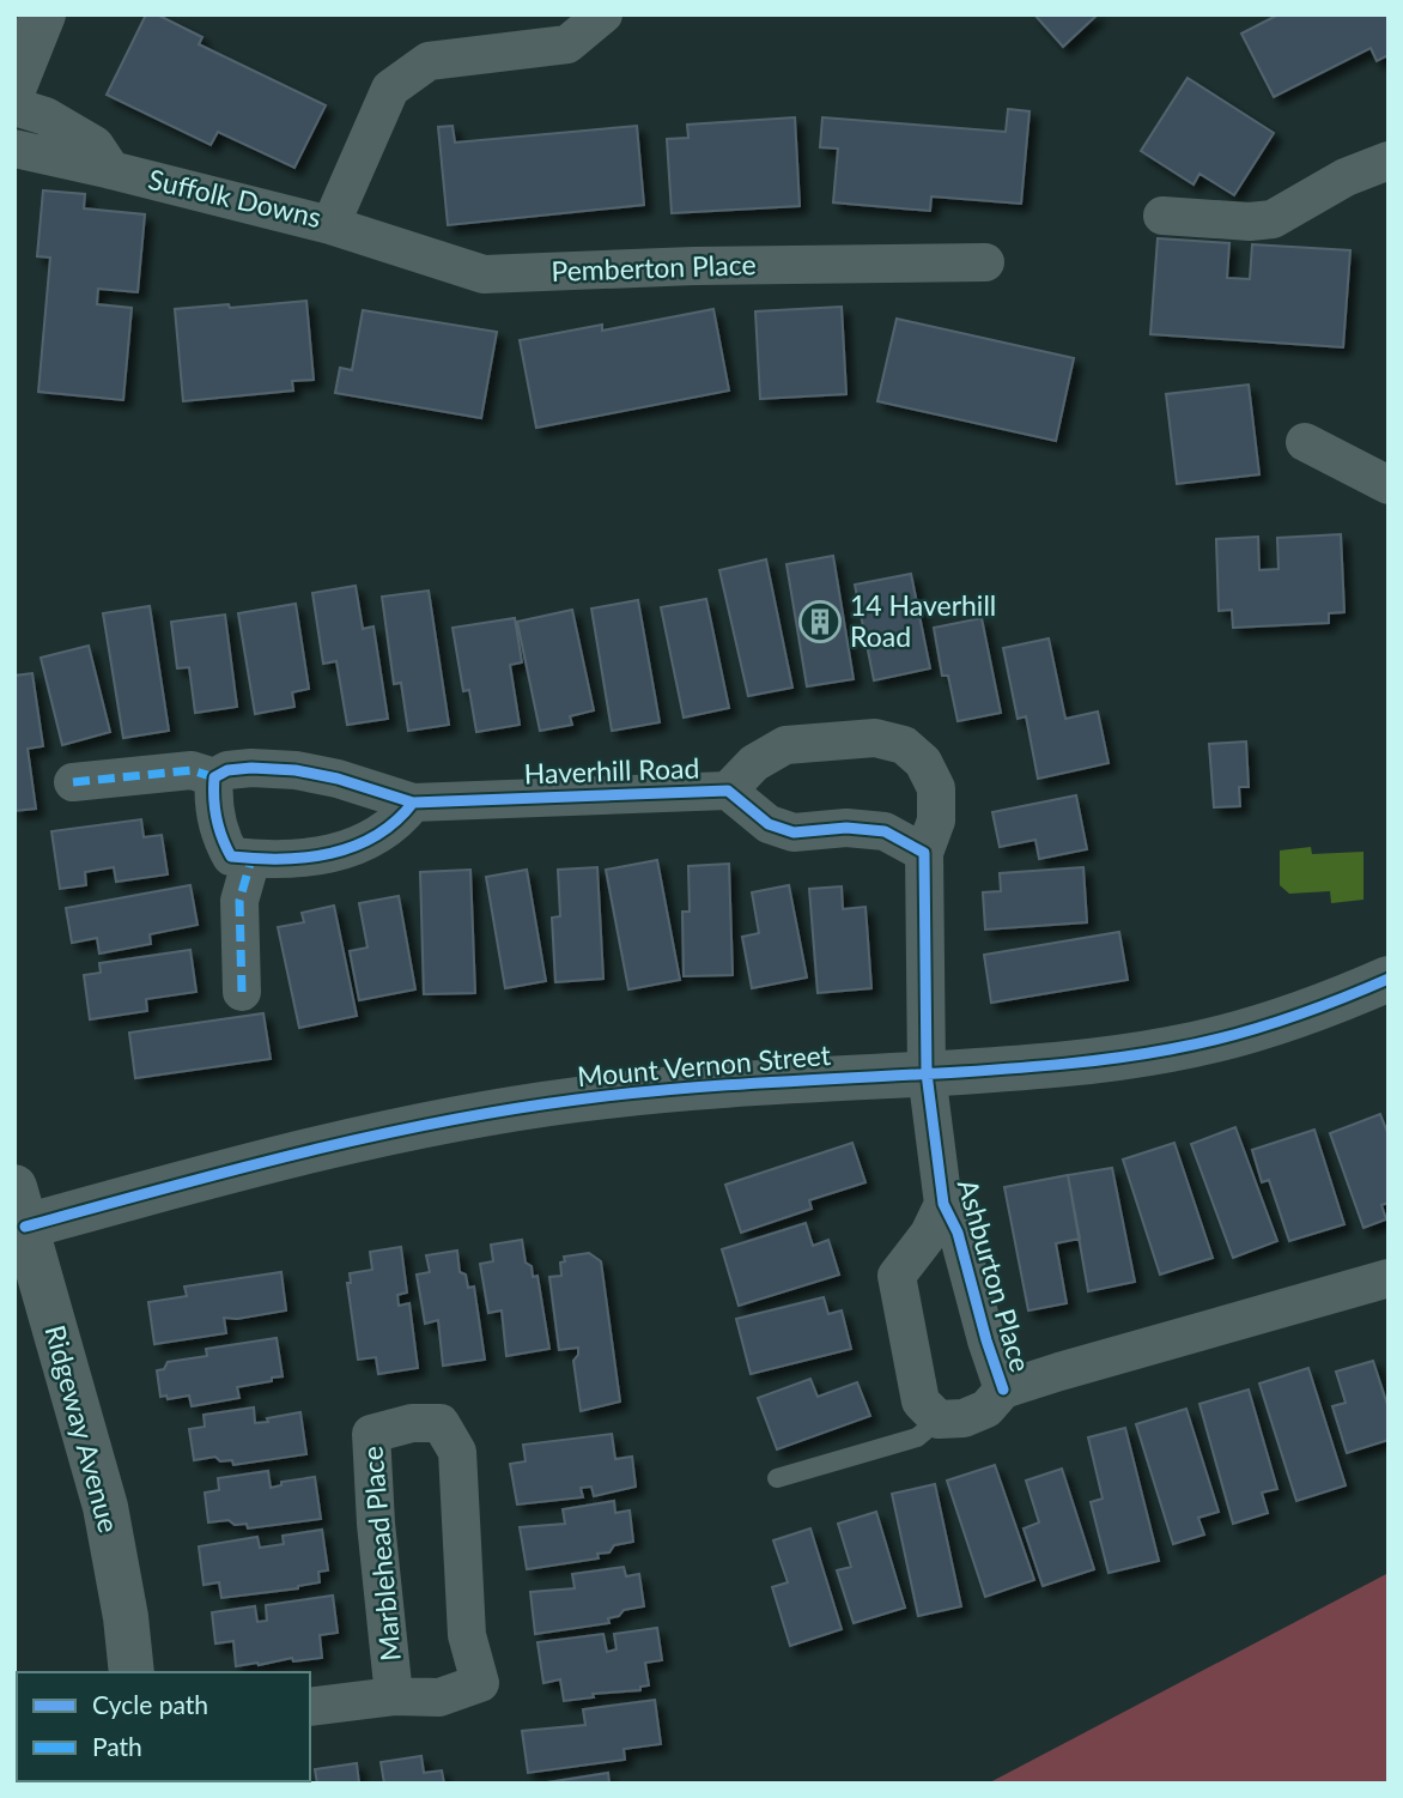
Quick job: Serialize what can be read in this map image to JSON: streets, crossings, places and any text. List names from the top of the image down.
{
  "streets": {
    "street": [
      "Suffolk Downs",
      "Pemberton Place",
      "Haverhill Road",
      "Mount Vernon Street",
      "Ashburton Place",
      "Ridgeway Avenue",
      "Marblehead Place"
    ]
  },
  "crossings": [
    ["Suffolk Downs", "Pemberton Place"],
    ["Haverhill Road", "Mount Vernon Street"],
    ["Haverhill Road", "Ashburton Place"],
    ["Mount Vernon Street", "Ashburton Place"],
    ["Mount Vernon Street", "Ridgeway Avenue"]
  ],
  "places": {
    "building": ["14 Haverhill Road"]
  },
  "legend": ["Cycle path", "Path"]
}
